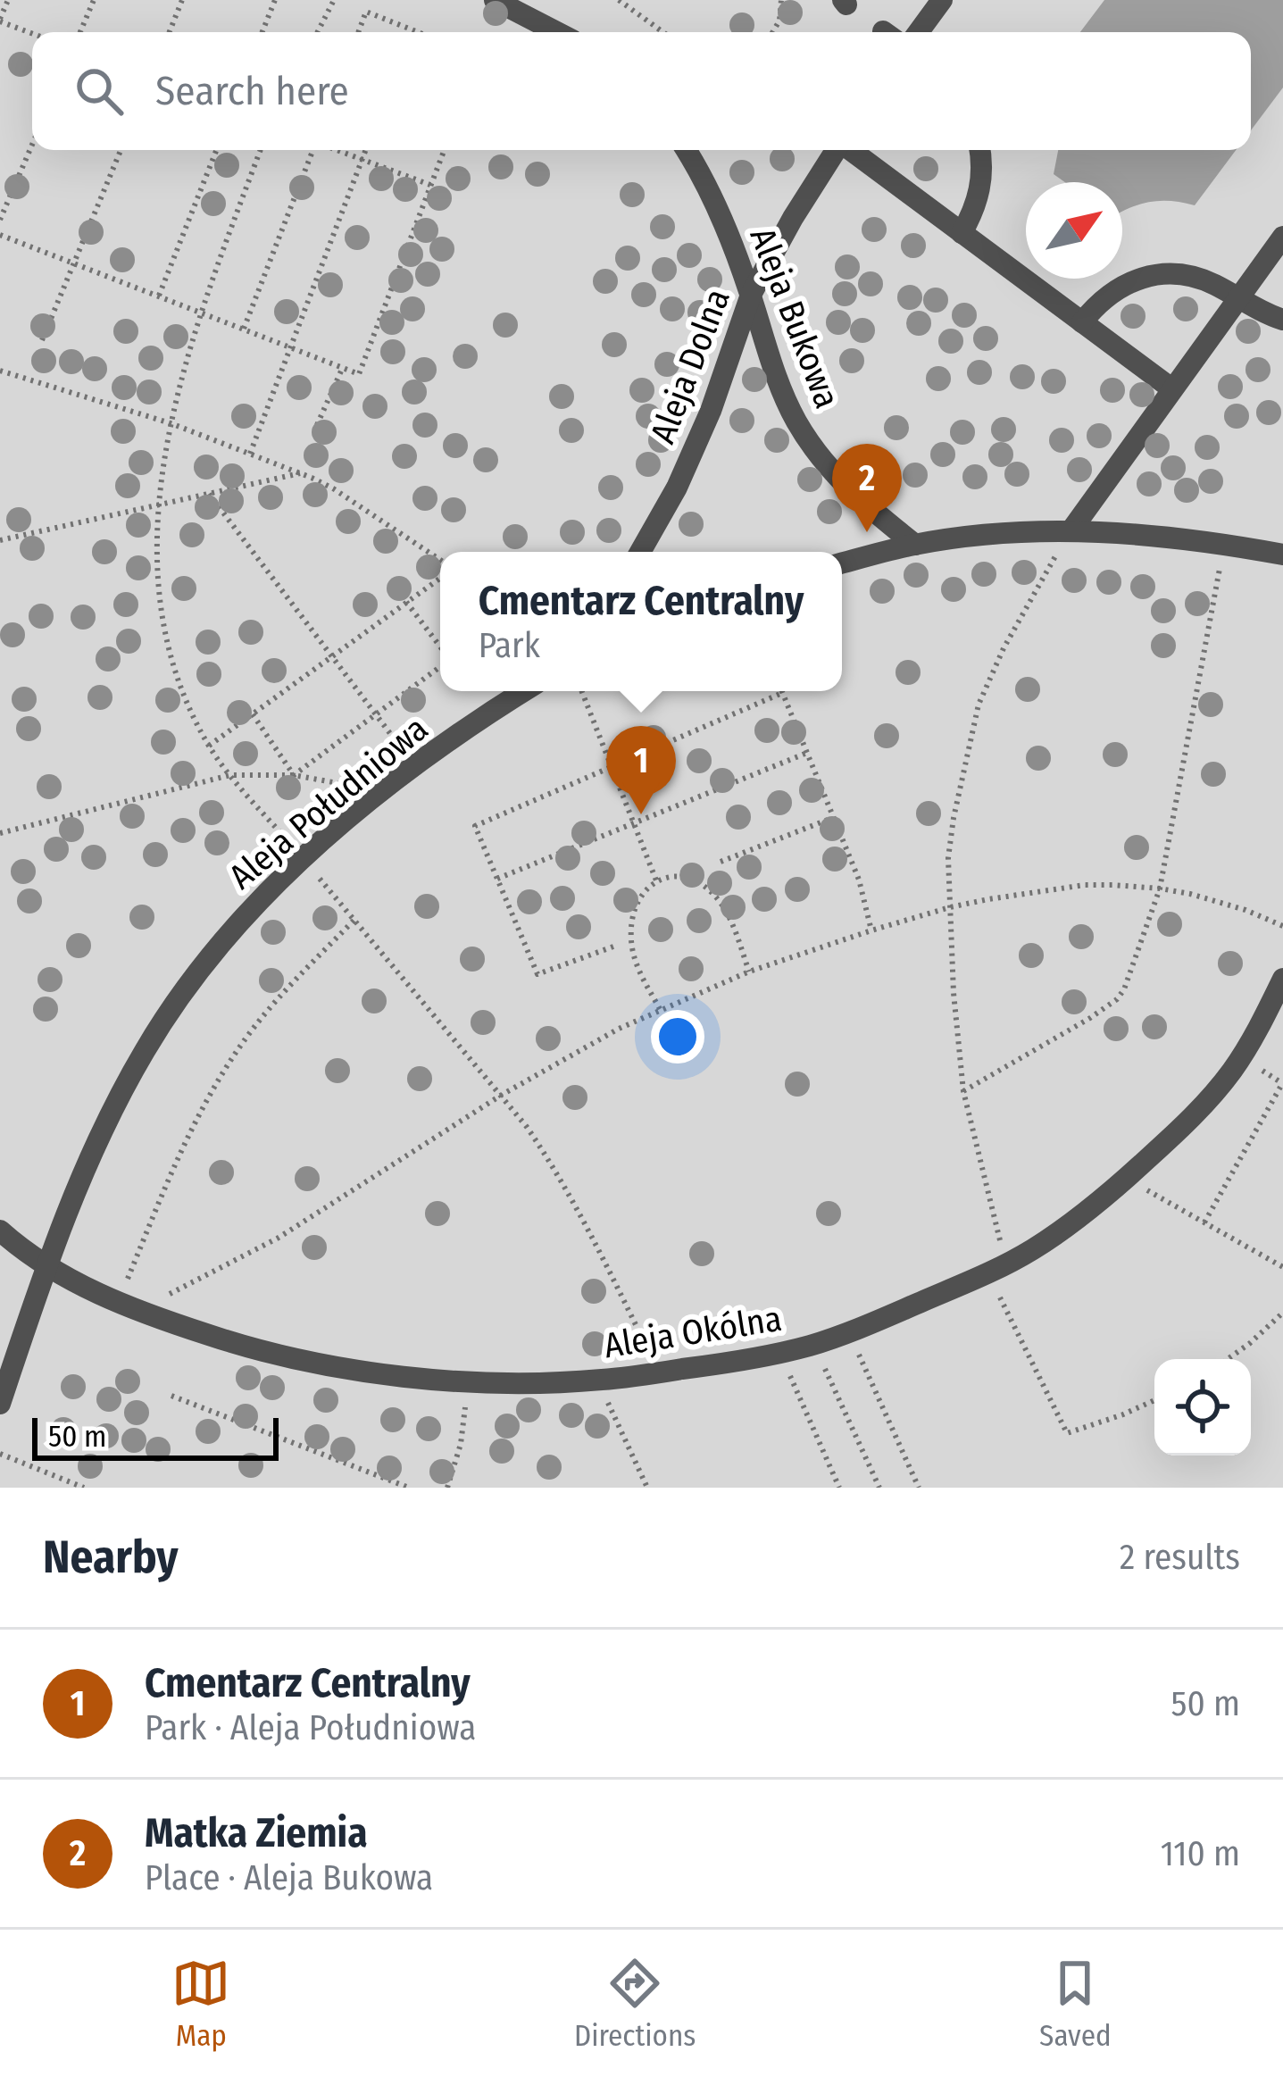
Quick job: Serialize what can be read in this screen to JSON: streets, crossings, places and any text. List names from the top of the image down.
{
  "streets": {
    "street": [
      "Aleja Bukowa",
      "Aleja Dolna",
      "Aleja Południowa",
      "Aleja Okólna"
    ]
  },
  "crossings": [
    ["Aleja Bukowa", "Aleja Dolna"],
    ["Aleja Południowa", "Aleja Okólna"]
  ],
  "scale_bar": "50 m",
  "north": "top right",
  "page": {
    "search": "Search here",
    "pins": ["2", "1"],
    "popup": ["Cmentarz Centralny", "Park"],
    "scale": "50 m",
    "heading": ["Nearby", "2 results"],
    "list": [
      {
        "mark": "1",
        "name": "Cmentarz Centralny",
        "note": "Park · Aleja Południowa",
        "value": "50 m"
      },
      {
        "mark": "2",
        "name": "Matka Ziemia",
        "note": "Place · Aleja Bukowa",
        "value": "110 m"
      }
    ],
    "nav": ["Map", "Directions", "Saved"]
  }
}
